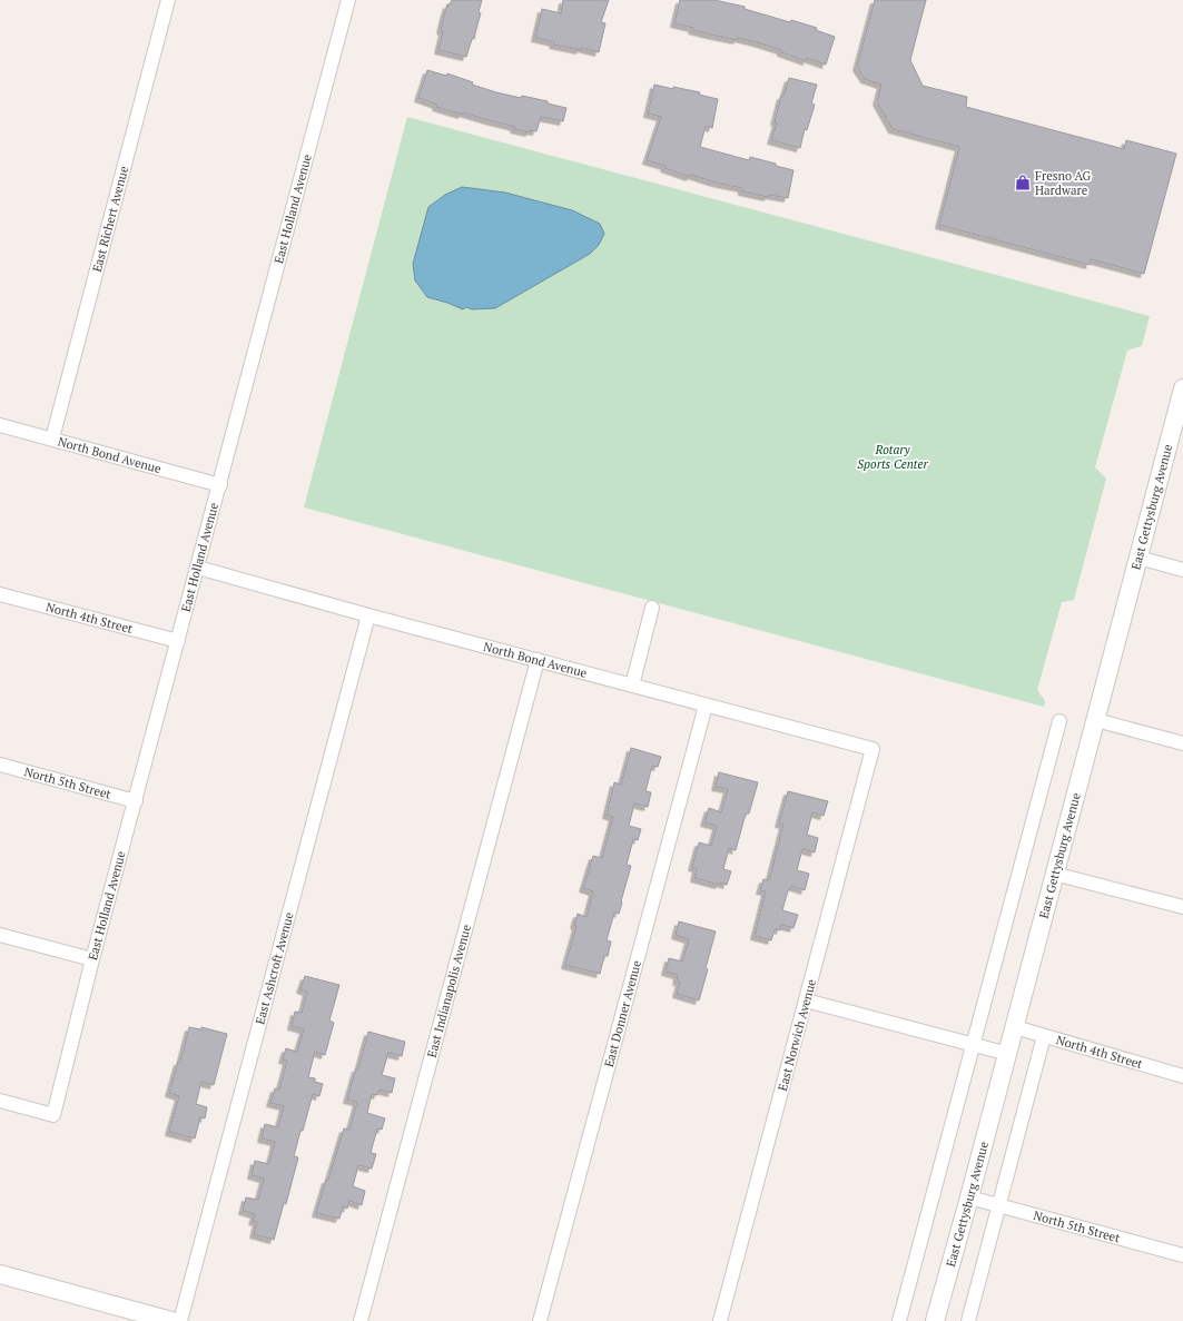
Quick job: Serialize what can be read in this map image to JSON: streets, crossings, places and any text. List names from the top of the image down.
{
  "streets": {
    "street": [
      "East Holland Avenue",
      "East Richert Avenue",
      "North Bond Avenue",
      "East Gettysburg Avenue",
      "North 4th Street",
      "North 5th Street",
      "East Ashcroft Avenue",
      "East Indianapolis Avenue",
      "East Donner Avenue",
      "East Norwich Avenue"
    ]
  },
  "crossings": [
    ["East Holland Avenue", "North Bond Avenue"],
    ["East Holland Avenue", "North 4th Street"],
    ["East Holland Avenue", "North 5th Street"],
    ["East Richert Avenue", "North Bond Avenue"],
    ["North Bond Avenue", "East Ashcroft Avenue"],
    ["North Bond Avenue", "East Indianapolis Avenue"],
    ["North Bond Avenue", "East Donner Avenue"],
    ["North Bond Avenue", "East Norwich Avenue"],
    ["East Gettysburg Avenue", "North 4th Street"],
    ["East Gettysburg Avenue", "North 5th Street"]
  ],
  "parks": ["Rotary Sports Center"],
  "places": {
    "shop": ["Fresno AG Hardware"]
  }
}
